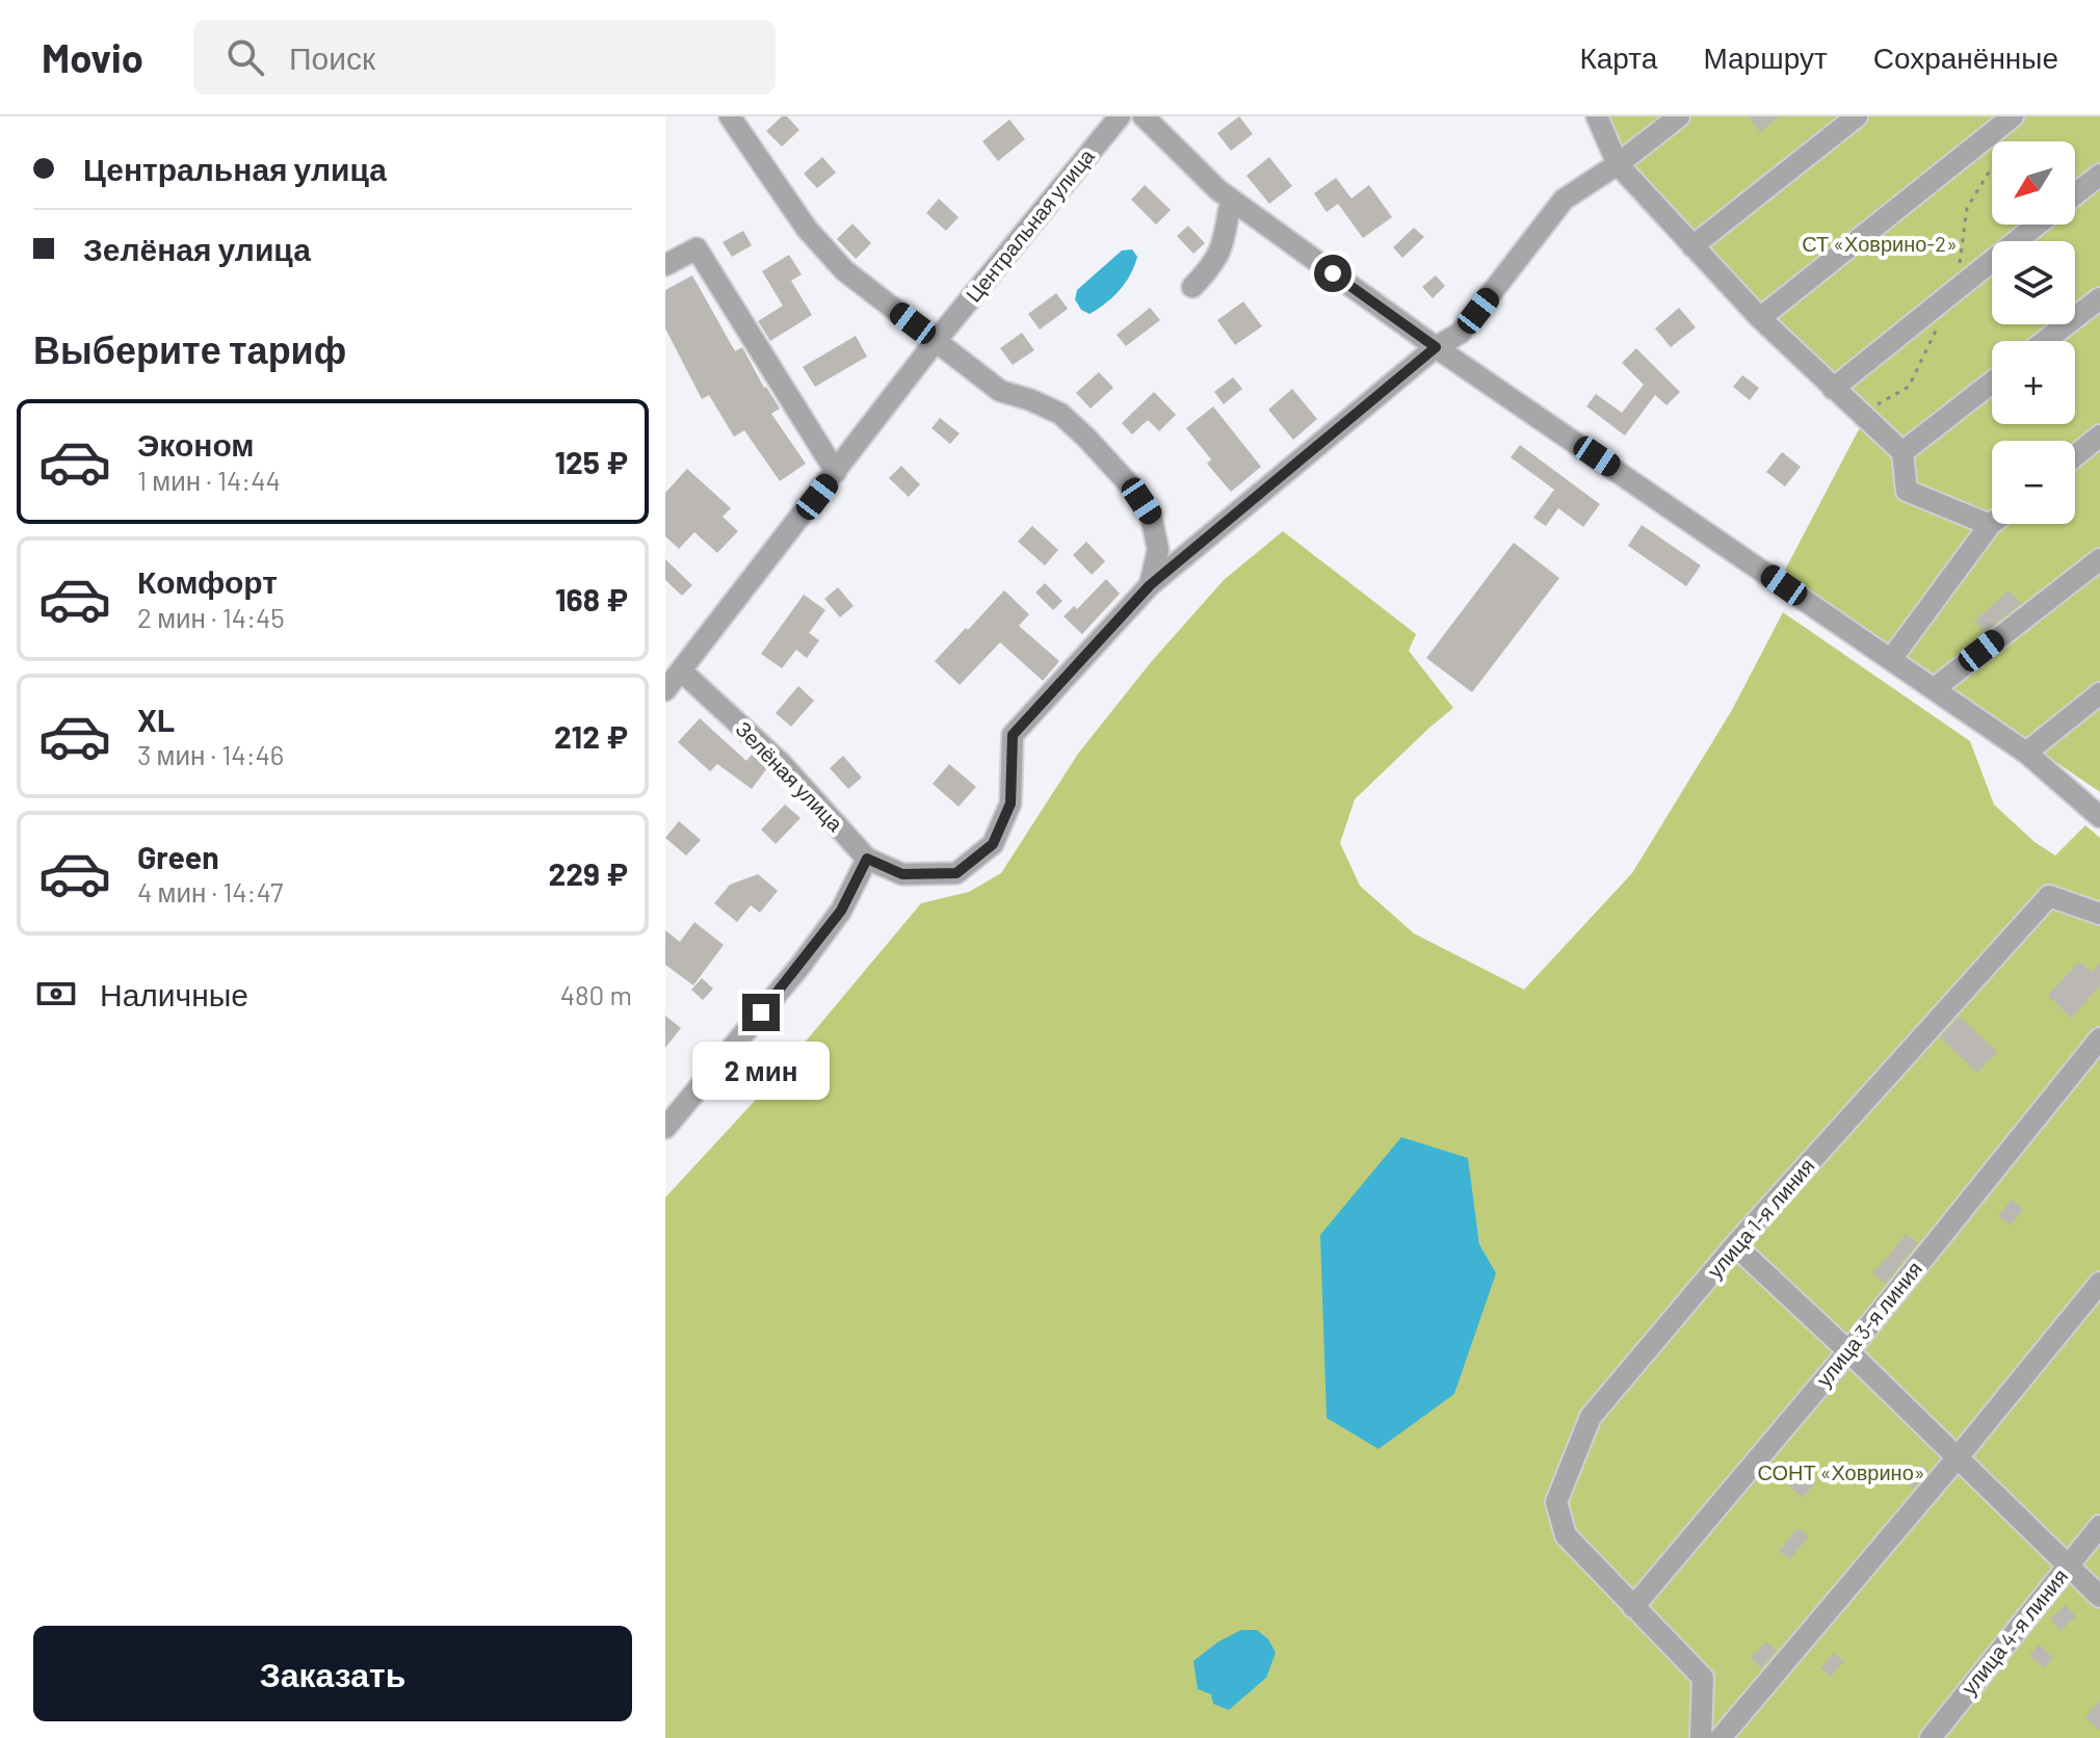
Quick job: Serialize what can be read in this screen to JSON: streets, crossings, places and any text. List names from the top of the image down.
{
  "streets": {
    "street": [
      "Центральная улица",
      "Зелёная улица",
      "улица 1-я линия",
      "улица 3-я линия",
      "улица 4-я линия"
    ]
  },
  "crossings": [
    ["Центральная улица", "Зелёная улица"],
    ["улица 1-я линия", "улица 3-я линия"]
  ],
  "parks": ["СТ «Ховрино-2»", "СОНТ «Ховрино»"],
  "north": "bottom left",
  "page": {
    "header": "Movio",
    "search": "Поиск",
    "nav": ["Карта", "Маршрут", "Сохранённые"],
    "banner": ["Центральная улица", "Зелёная улица"],
    "map_buttons": ["+", "−"],
    "heading": "Выберите тариф",
    "list": [
      {
        "name": "Эконом",
        "note": "1 мин · 14:44",
        "value": "125 ₽"
      },
      {
        "name": "Комфорт",
        "note": "2 мин · 14:45",
        "value": "168 ₽"
      },
      {
        "name": "XL",
        "note": "3 мин · 14:46",
        "value": "212 ₽"
      },
      {
        "name": "Green",
        "note": "4 мин · 14:47",
        "value": "229 ₽"
      }
    ],
    "pay": ["Наличные", "480 m"],
    "bubble": "2 мин",
    "buttons": "Заказать"
  }
}
